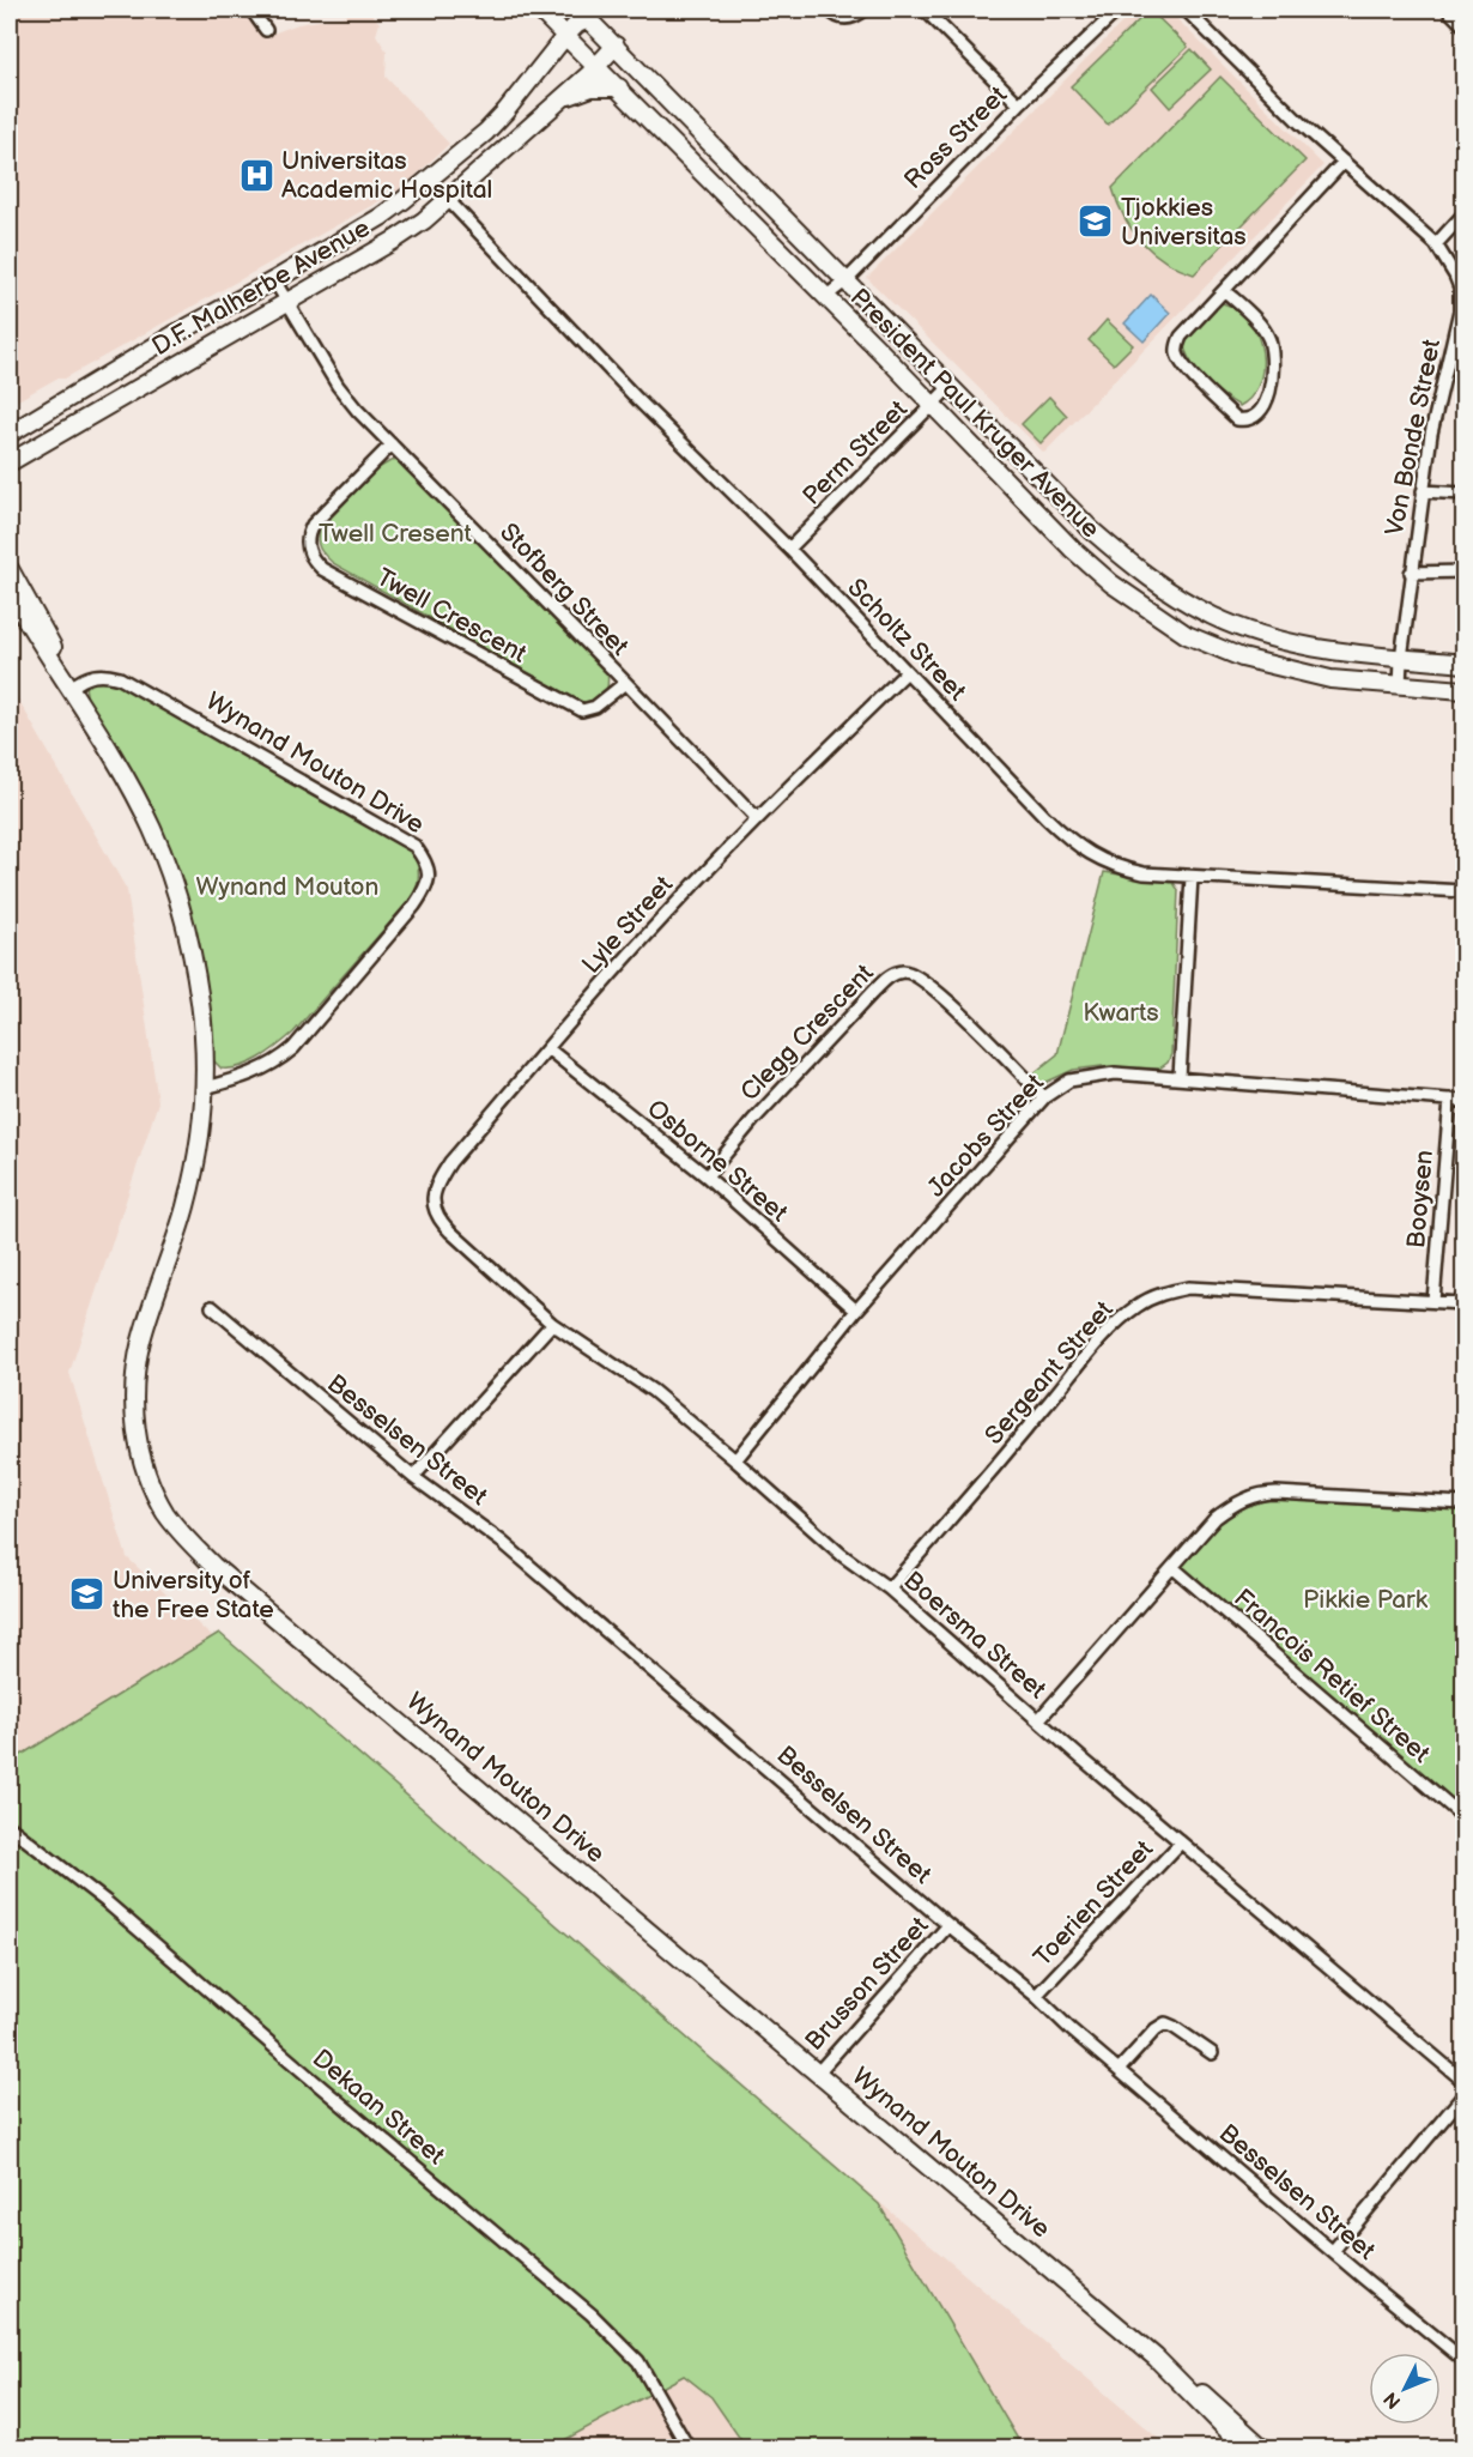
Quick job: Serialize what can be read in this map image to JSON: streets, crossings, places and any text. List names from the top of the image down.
{
  "streets": {
    "street": [
      "Ross Street",
      "D.F. Malherbe Avenue",
      "President Paul Kruger Avenue",
      "Von Bonde Street",
      "Perm Street",
      "Stofberg Street",
      "Twell Crescent",
      "Scholtz Street",
      "Wynand Mouton Drive",
      "Lyle Street",
      "Clegg Crescent",
      "Jacobs Street",
      "Osborne Street",
      "Booysen",
      "Sergeant Street",
      "Besselsen Street",
      "Boersma Street",
      "Francois Retief Street",
      "Toerien Street",
      "Brusson Street",
      "Dekaan Street"
    ]
  },
  "crossings": [
    ["Ross Street", "President Paul Kruger Avenue"],
    ["D.F. Malherbe Avenue", "President Paul Kruger Avenue"],
    ["D.F. Malherbe Avenue", "Stofberg Street"],
    ["D.F. Malherbe Avenue", "Scholtz Street"],
    ["President Paul Kruger Avenue", "Von Bonde Street"],
    ["President Paul Kruger Avenue", "Perm Street"],
    ["Perm Street", "Scholtz Street"],
    ["Stofberg Street", "Twell Crescent"],
    ["Stofberg Street", "Lyle Street"],
    ["Scholtz Street", "Lyle Street"],
    ["Wynand Mouton Drive", "Brusson Street"],
    ["Lyle Street", "Osborne Street"],
    ["Lyle Street", "Boersma Street"],
    ["Clegg Crescent", "Jacobs Street"],
    ["Clegg Crescent", "Osborne Street"],
    ["Jacobs Street", "Osborne Street"],
    ["Jacobs Street", "Booysen"],
    ["Jacobs Street", "Boersma Street"],
    ["Booysen", "Sergeant Street"],
    ["Sergeant Street", "Boersma Street"],
    ["Besselsen Street", "Toerien Street"],
    ["Besselsen Street", "Brusson Street"],
    ["Boersma Street", "Toerien Street"]
  ],
  "parks": [
    "Twell Cresent",
    "Wynand Mouton",
    "Kwarts",
    "Pikkie Park"
  ],
  "places": {
    "hospital": ["Universitas Academic Hospital"],
    "school or university": ["Tjokkies Universitas", "University of the Free State"]
  },
  "north": "bottom left"
}
